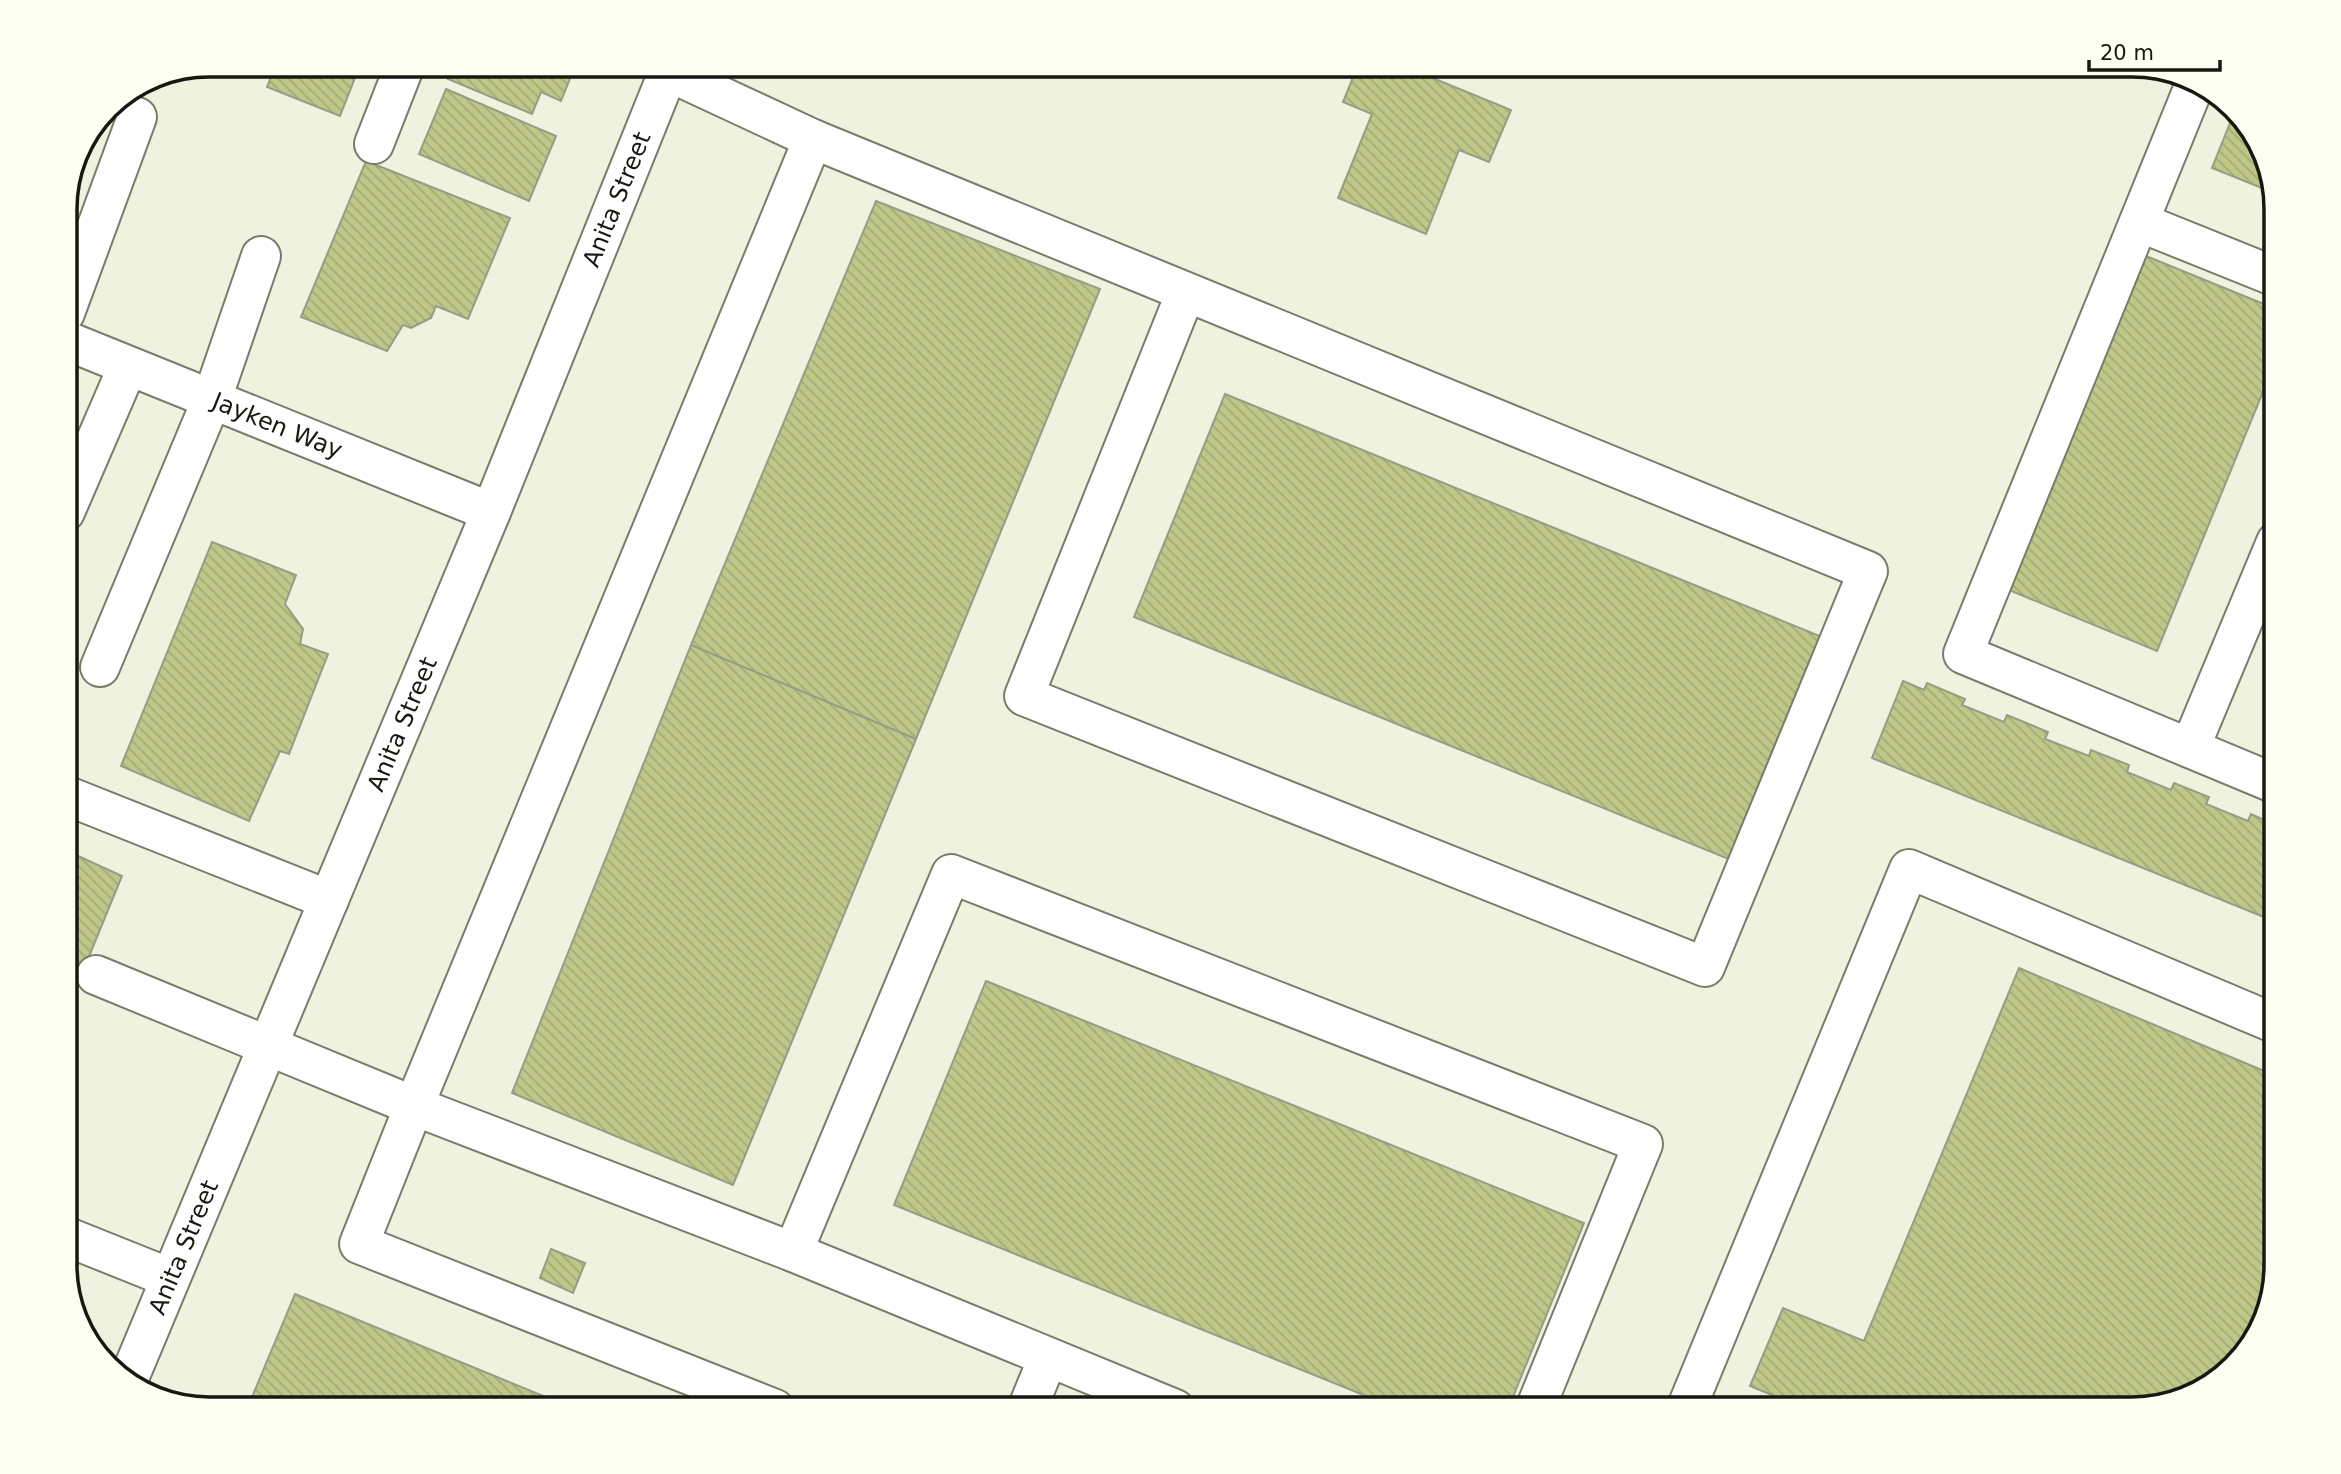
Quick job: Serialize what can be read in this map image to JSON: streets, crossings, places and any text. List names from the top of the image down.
{
  "streets": {
    "street": ["Anita Street", "Jayken Way"]
  },
  "crossings": [
    ["Anita Street", "Jayken Way"]
  ],
  "scale_bar": "20 m"
}
